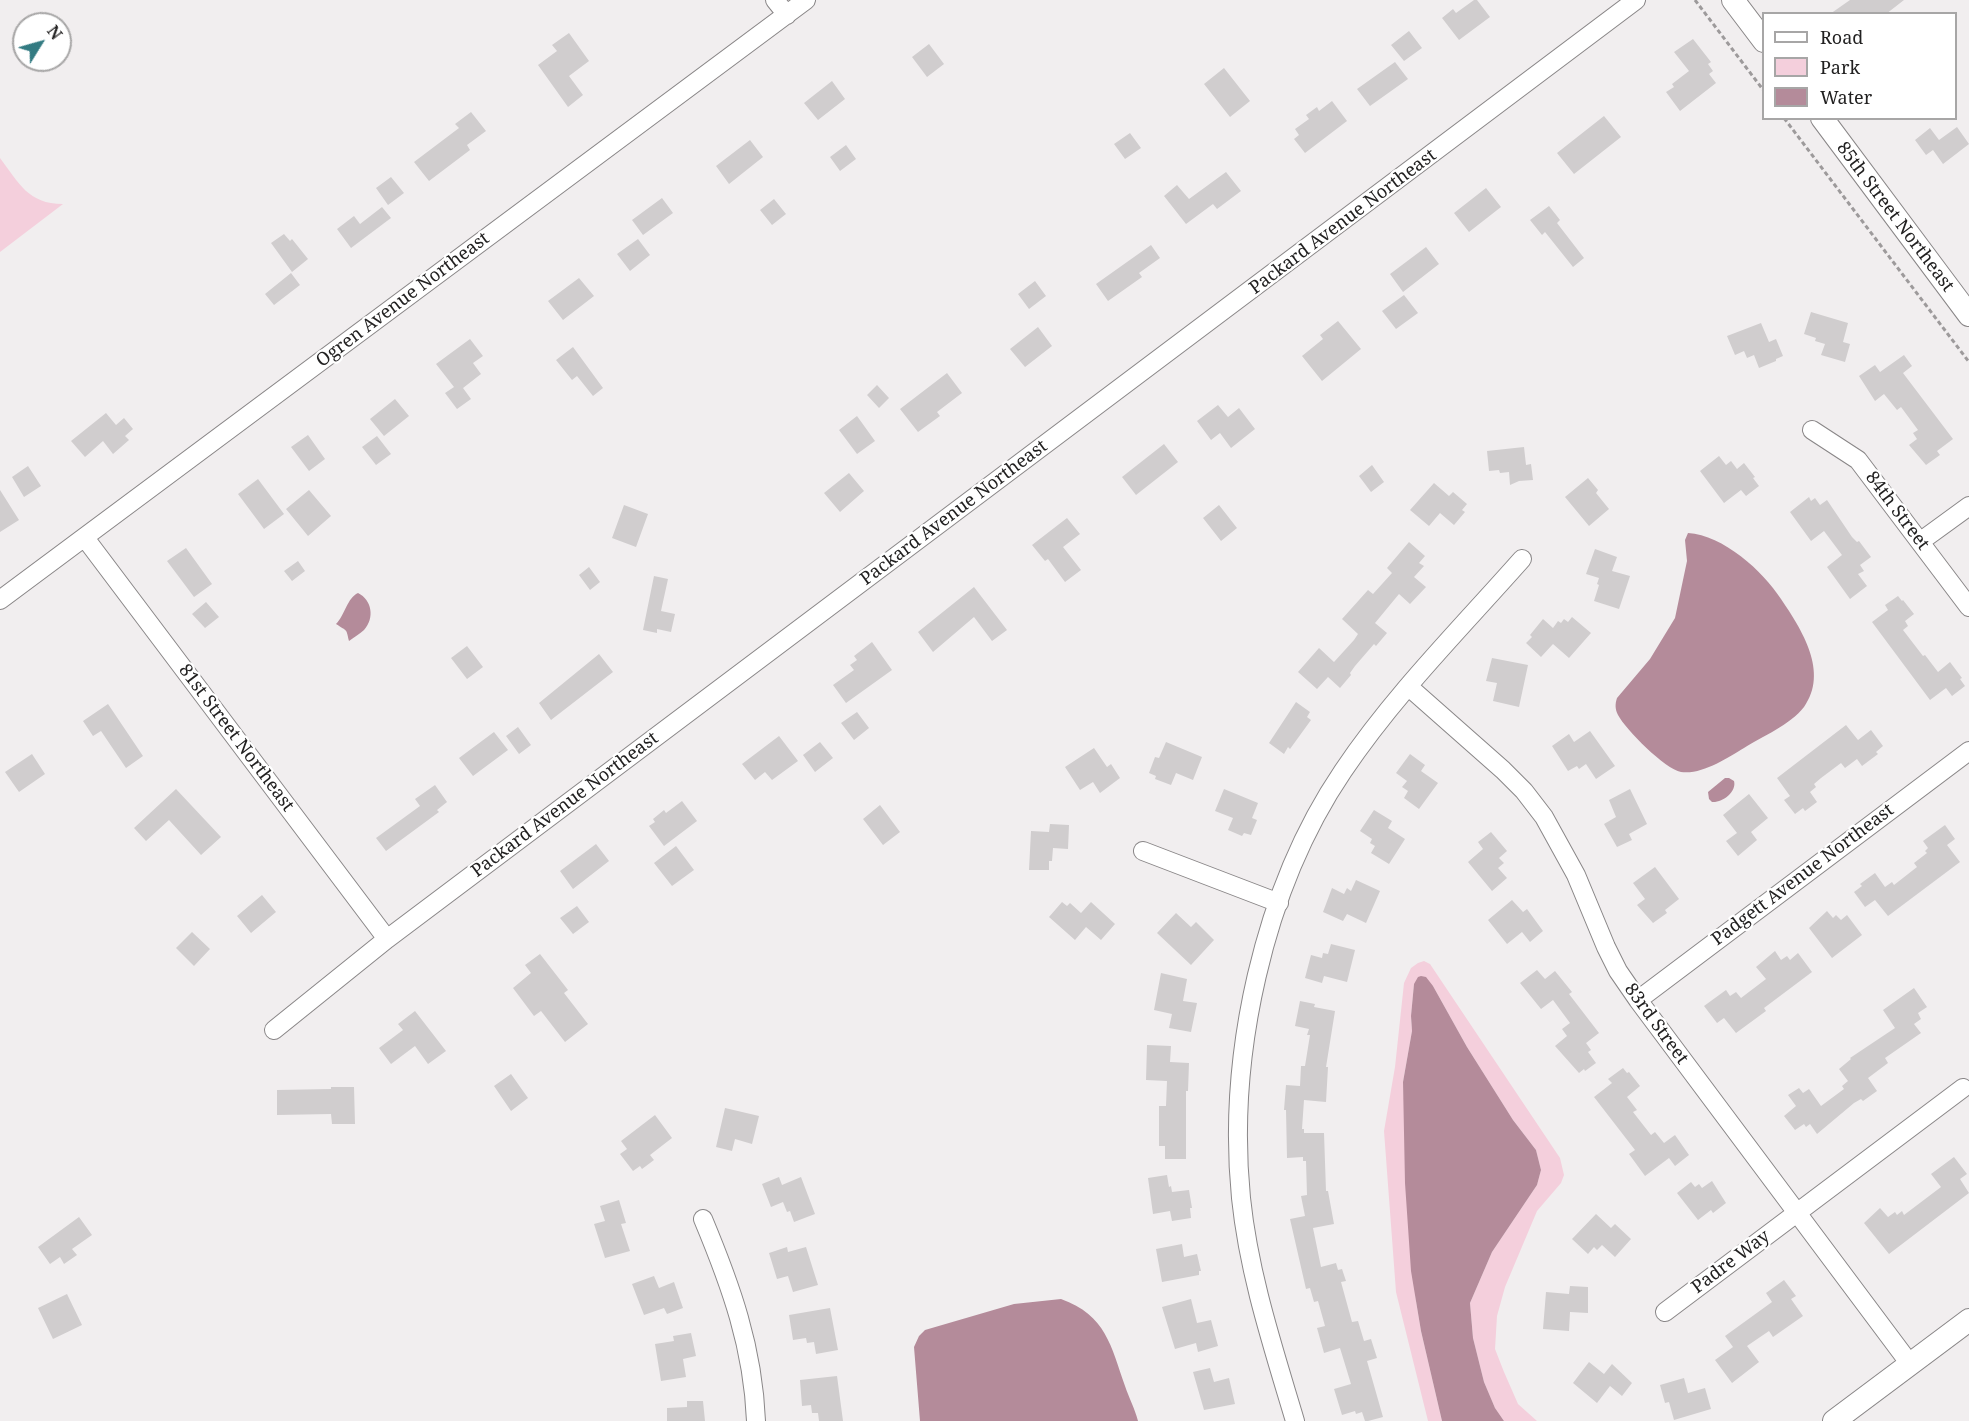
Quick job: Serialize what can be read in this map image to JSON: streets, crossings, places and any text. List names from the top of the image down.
{
  "streets": {
    "street": [
      "85th Street Northeast",
      "Packard Avenue Northeast",
      "Ogren Avenue Northeast",
      "84th Street",
      "81st Street Northeast",
      "Padgett Avenue Northeast",
      "83rd Street",
      "Padre Way"
    ]
  },
  "crossings": [
    ["Packard Avenue Northeast", "81st Street Northeast"],
    ["Ogren Avenue Northeast", "81st Street Northeast"],
    ["Padgett Avenue Northeast", "83rd Street"],
    ["83rd Street", "Padre Way"]
  ],
  "legend": ["Road", "Park", "Water"],
  "north": "top right"
}
